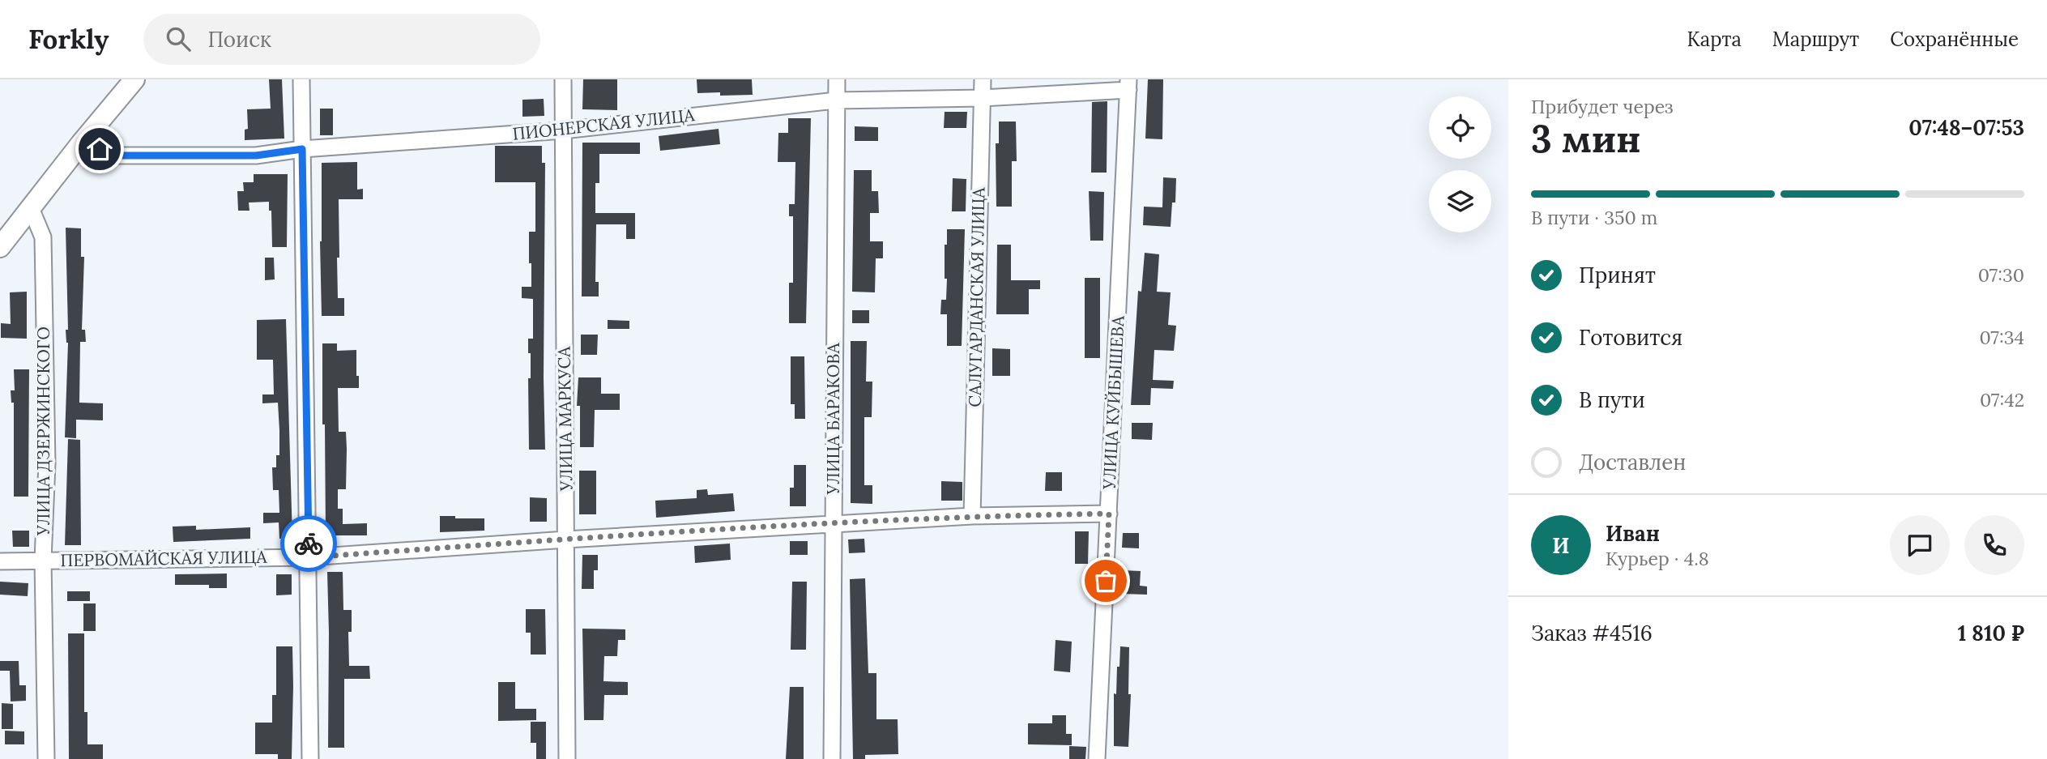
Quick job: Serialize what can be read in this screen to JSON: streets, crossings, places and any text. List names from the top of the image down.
{
  "streets": {
    "street": [
      "ПИОНЕРСКАЯ УЛИЦА",
      "САЛУГАРДАНСКАЯ УЛИЦА",
      "УЛИЦА КУЙБЫШЕВА",
      "УЛИЦА МАРКУСА",
      "УЛИЦА БАРАКОВА",
      "УЛИЦА ДЗЕРЖИНСКОГО",
      "ПЕРВОМАЙСКАЯ УЛИЦА"
    ]
  },
  "crossings": [
    ["ПИОНЕРСКАЯ УЛИЦА", "САЛУГАРДАНСКАЯ УЛИЦА"],
    ["ПИОНЕРСКАЯ УЛИЦА", "УЛИЦА КУЙБЫШЕВА"],
    ["ПИОНЕРСКАЯ УЛИЦА", "УЛИЦА МАРКУСА"],
    ["ПИОНЕРСКАЯ УЛИЦА", "УЛИЦА БАРАКОВА"],
    ["САЛУГАРДАНСКАЯ УЛИЦА", "ПЕРВОМАЙСКАЯ УЛИЦА"],
    ["УЛИЦА КУЙБЫШЕВА", "ПЕРВОМАЙСКАЯ УЛИЦА"],
    ["УЛИЦА МАРКУСА", "ПЕРВОМАЙСКАЯ УЛИЦА"],
    ["УЛИЦА БАРАКОВА", "ПЕРВОМАЙСКАЯ УЛИЦА"],
    ["УЛИЦА ДЗЕРЖИНСКОГО", "ПЕРВОМАЙСКАЯ УЛИЦА"]
  ],
  "page": {
    "header": "Forkly",
    "search": "Поиск",
    "nav": ["Карта", "Маршрут", "Сохранённые"],
    "heading": ["3 мин", "Прибудет через", "07:48–07:53"],
    "panel": [
      "Иван",
      "Курьер · 4.8",
      "Заказ #4516",
      "1 810 ₽"
    ],
    "bar": "В пути · 350 m",
    "list": [
      ["Принят", "07:30"],
      ["Готовится", "07:34"],
      ["В пути", "07:42"],
      "Доставлен"
    ],
    "round": "И"
  }
}
